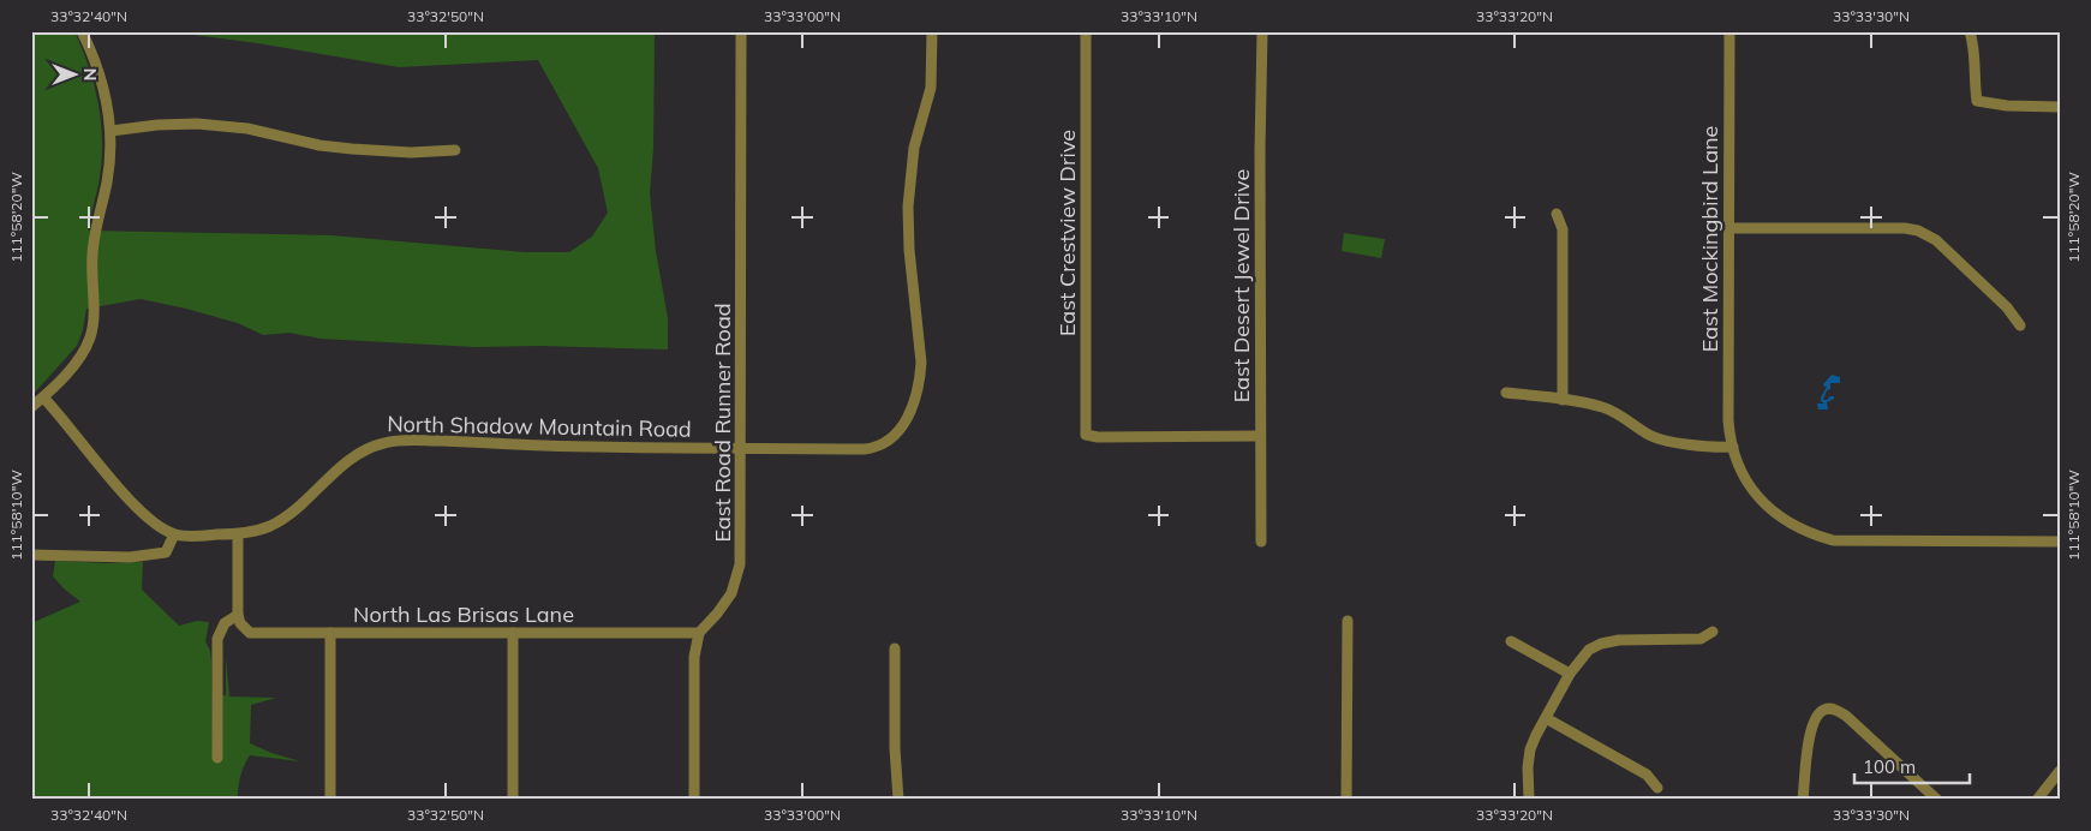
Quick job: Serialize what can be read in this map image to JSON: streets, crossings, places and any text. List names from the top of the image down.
{
  "streets": {
    "street": [
      "East Crestview Drive",
      "East Mockingbird Lane",
      "East Desert Jewel Drive",
      "East Road Runner Road",
      "North Shadow Mountain Road",
      "North Las Brisas Lane"
    ]
  },
  "crossings": [
    ["East Crestview Drive", "East Desert Jewel Drive"],
    ["East Road Runner Road", "North Shadow Mountain Road"],
    ["East Road Runner Road", "North Las Brisas Lane"]
  ],
  "scale_bar": "100 m",
  "north": "right",
  "coordinates": [
    "33°32'40\"N",
    "33°32'50\"N",
    "33°33'00\"N",
    "33°33'10\"N",
    "33°33'20\"N",
    "33°33'30\"N",
    "111°58'20\"W",
    "111°58'10\"W"
  ]
}
